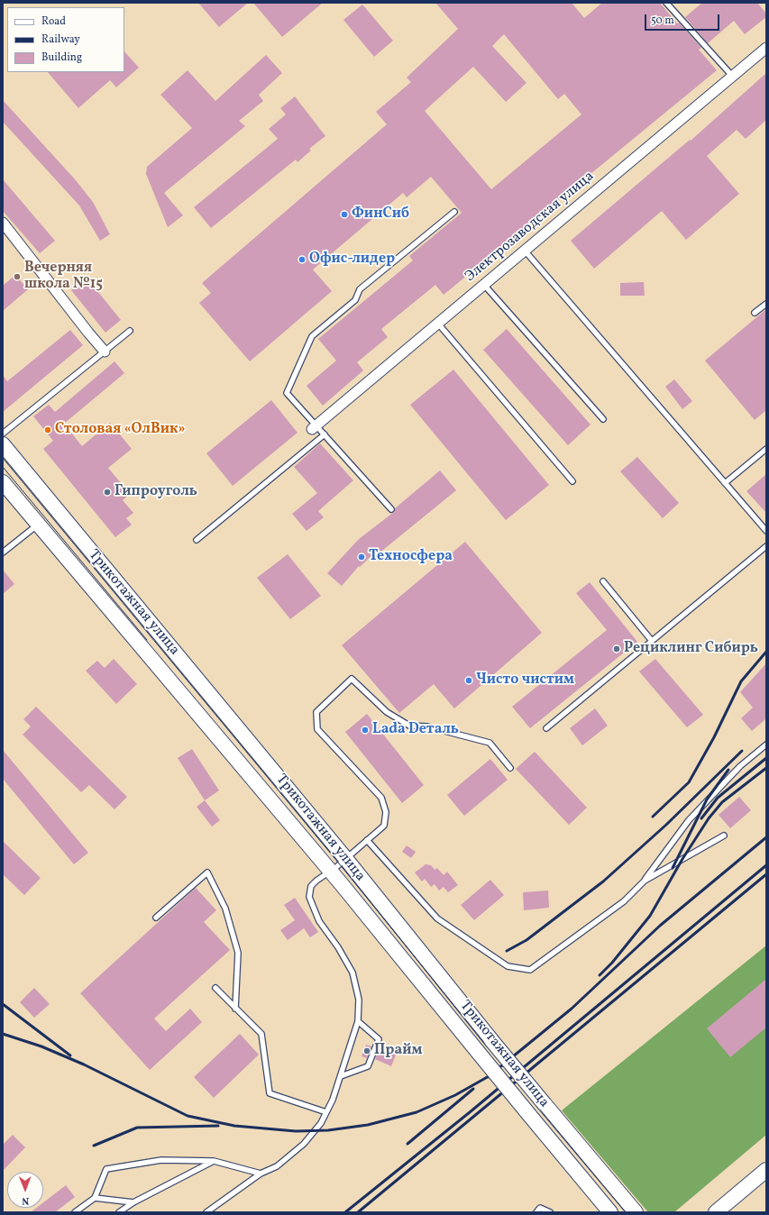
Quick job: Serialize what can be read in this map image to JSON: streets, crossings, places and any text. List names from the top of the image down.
{
  "streets": {
    "main road": ["Трикотажная улица"],
    "street": ["Электрозаводская улица"]
  },
  "places": [
    "ФинСиб",
    "Офис-лидер",
    "Вечерняя школа №15",
    "Столовая «ОлВик»",
    "Гипроуголь",
    "Техносфера",
    "Рециклинг Сибирь",
    "Чисто чистим",
    "Lada Dеталь",
    "Прайм"
  ],
  "legend": ["Road", "Railway", "Building"],
  "scale_bar": "50 m",
  "north": "bottom"
}
